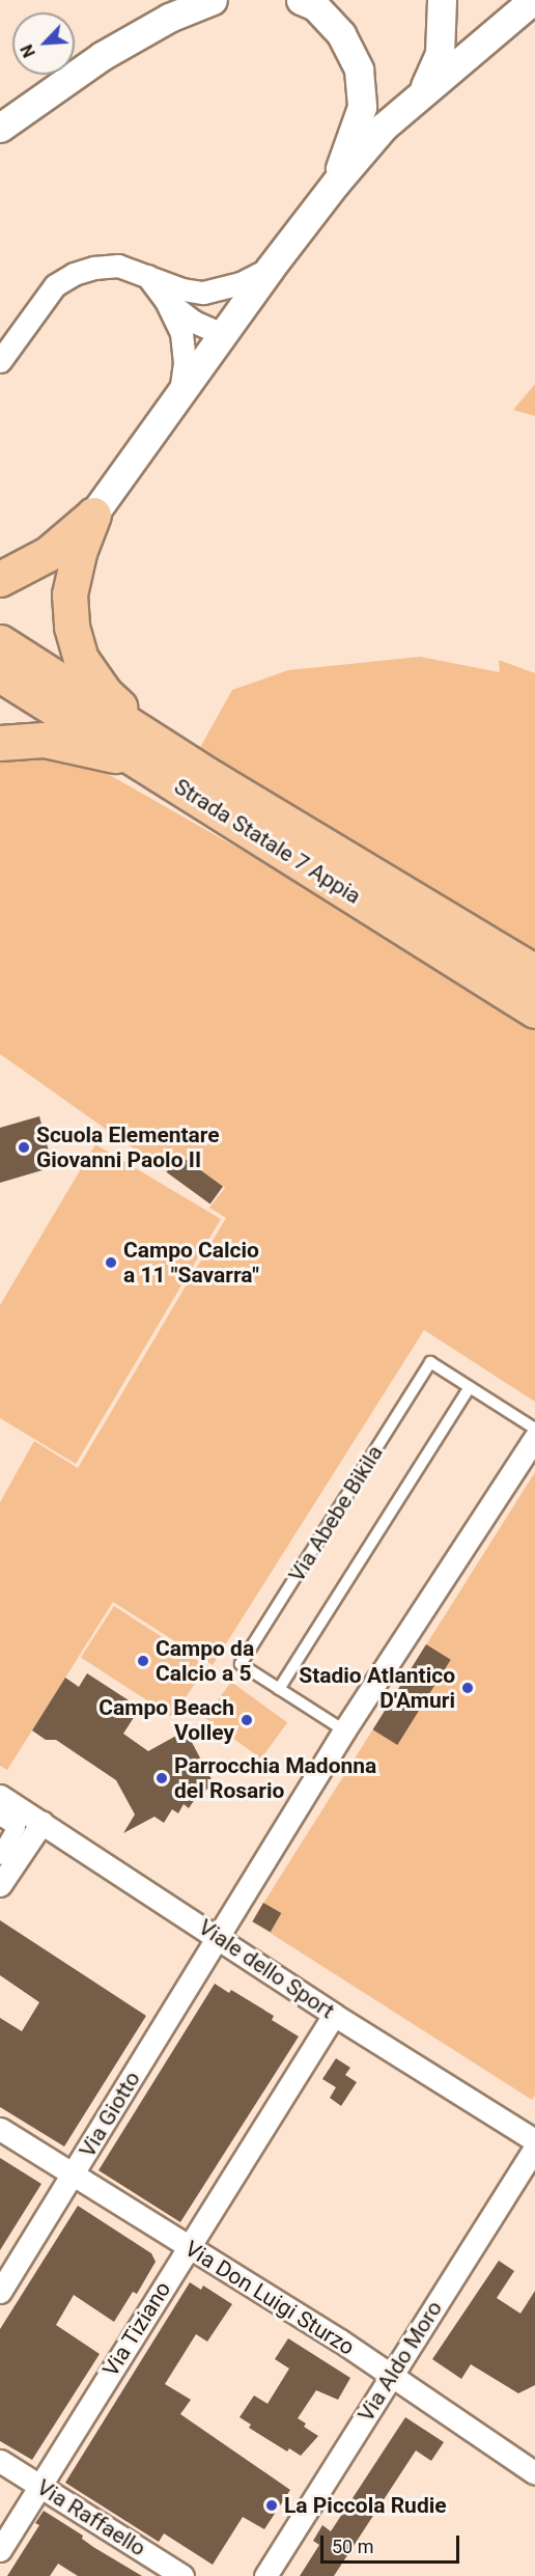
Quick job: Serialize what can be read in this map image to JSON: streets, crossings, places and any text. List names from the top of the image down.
{
  "streets": {
    "highway": ["Strada Statale 7 Appia"],
    "street": [
      "Viale dello Sport",
      "Via Giotto",
      "Via Don Luigi Sturzo",
      "Via Tiziano",
      "Via Aldo Moro",
      "Via Raffaello"
    ],
    "lane": ["Via Abebe Bikila"]
  },
  "crossings": [
    ["Viale dello Sport", "Via Giotto"],
    ["Viale dello Sport", "Via Tiziano"],
    ["Via Giotto", "Via Don Luigi Sturzo"],
    ["Via Don Luigi Sturzo", "Via Tiziano"],
    ["Via Don Luigi Sturzo", "Via Aldo Moro"],
    ["Via Tiziano", "Via Raffaello"]
  ],
  "places": [
    "Scuola Elementare Giovanni Paolo II",
    "Campo Calcio a 11 \"Savarra\"",
    "Campo da Calcio a 5",
    "Stadio Atlantico D'Amuri",
    "Campo Beach Volley",
    "Parrocchia Madonna del Rosario",
    "La Piccola Rudie"
  ],
  "scale_bar": "50 m",
  "north": "bottom left"
}
